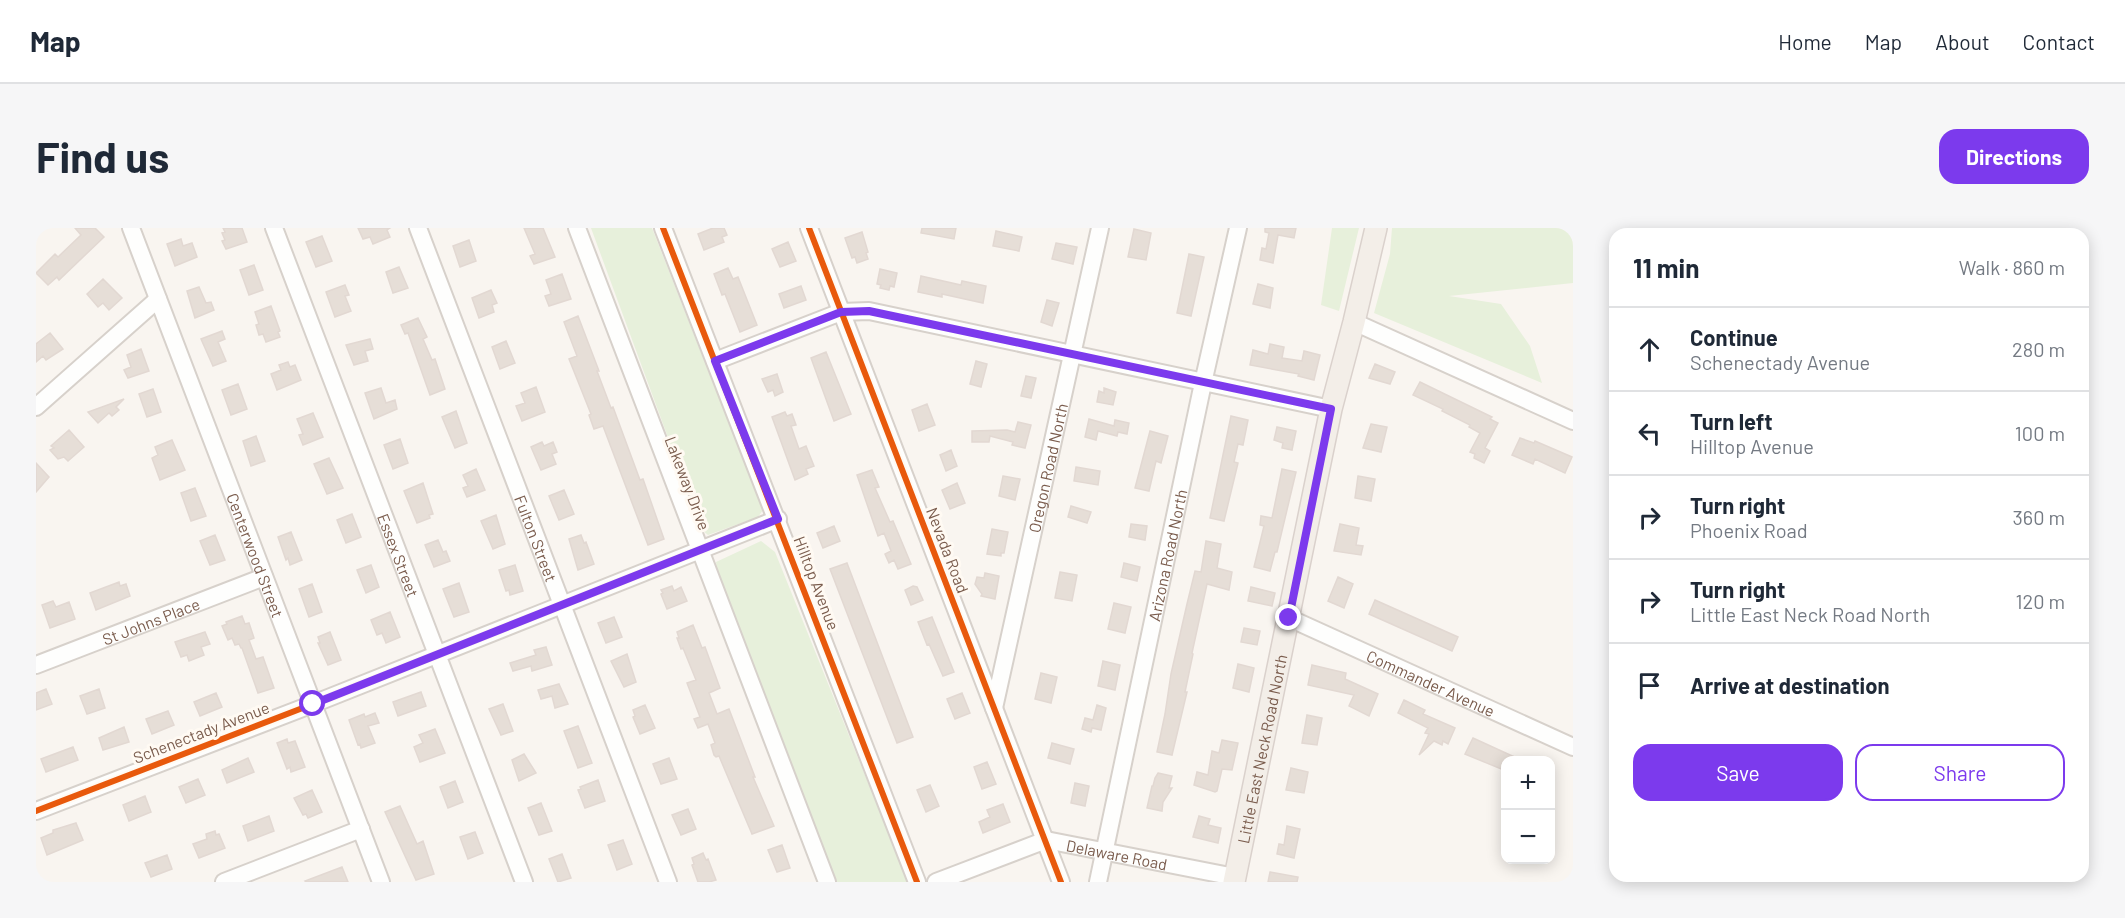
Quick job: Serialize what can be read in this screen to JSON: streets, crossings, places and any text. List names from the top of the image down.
{
  "streets": {
    "main road": ["Little East Neck Road North"],
    "street": [
      "Oregon Road North",
      "Lakeway Drive",
      "Fulton Street",
      "Nevada Road",
      "Centerwood Street",
      "Essex Street",
      "Arizona Road North",
      "Hilltop Avenue",
      "St Johns Place",
      "Commander Avenue",
      "Schenectady Avenue",
      "Delaware Road"
    ]
  },
  "crossings": [
    ["Oregon Road North", "Nevada Road"],
    ["Lakeway Drive", "Schenectady Avenue"],
    ["Fulton Street", "Schenectady Avenue"],
    ["Nevada Road", "Delaware Road"],
    ["Centerwood Street", "St Johns Place"],
    ["Centerwood Street", "Schenectady Avenue"],
    ["Essex Street", "Schenectady Avenue"],
    ["Arizona Road North", "Delaware Road"],
    ["Hilltop Avenue", "Schenectady Avenue"],
    ["Commander Avenue", "Little East Neck Road North"],
    ["Little East Neck Road North", "Delaware Road"]
  ],
  "page": {
    "header": "Map",
    "nav": [
      "Home",
      "Map",
      "About",
      "Contact"
    ],
    "buttons": [
      "Directions",
      ["Save", "Share"]
    ],
    "title": "Find us",
    "heading": ["11 min", "Walk · 860 m"],
    "list": [
      ["Continue", "Schenectady Avenue", "280 m"],
      ["Turn left", "Hilltop Avenue", "100 m"],
      ["Turn right", "Phoenix Road", "360 m"],
      ["Turn right", "Little East Neck Road North", "120 m"],
      "Arrive at destination"
    ],
    "map_buttons": ["+", "−"]
  }
}
